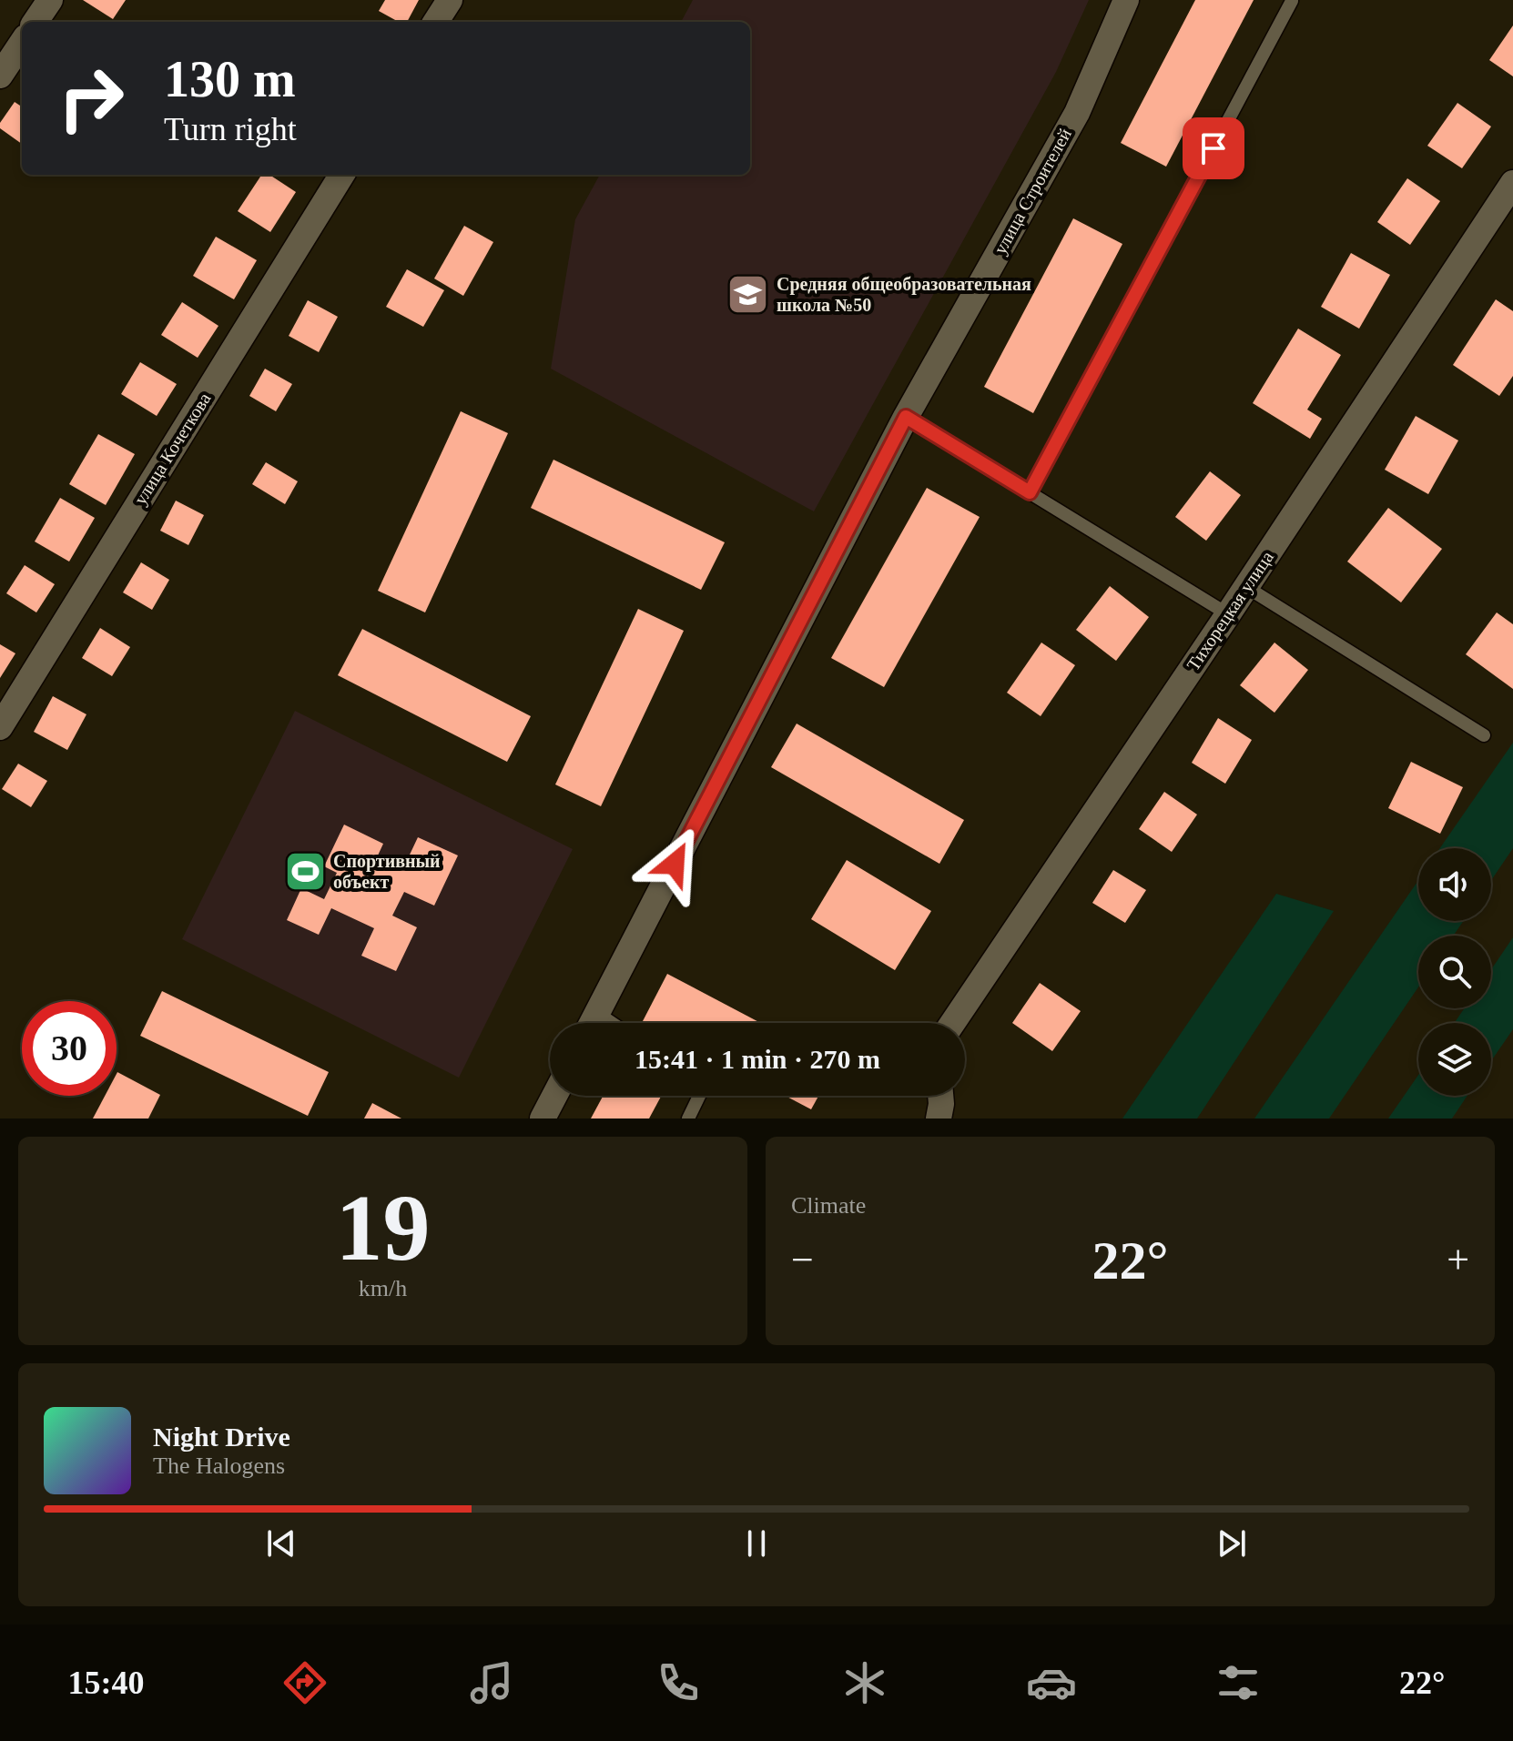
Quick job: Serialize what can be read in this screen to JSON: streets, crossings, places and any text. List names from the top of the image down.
{
  "streets": {
    "street": ["улица Строителей", "улица Кочеткова", "Тихорецкая улица"]
  },
  "places": {
    "school or university": ["Средняя общеобразовательная школа №50"],
    "sports": ["Спортивный объект"]
  },
  "page": {
    "turn": ["130 m", "Turn right"],
    "limit": "30",
    "trip": "15:41 · 1 min · 270 m",
    "tile": [
      ["19", "km/h"],
      "Climate"
    ],
    "heat": ["−", "22°", "+"],
    "song": ["Night Drive", "The Halogens"],
    "tabs": ["15:40", "22°"]
  }
}
